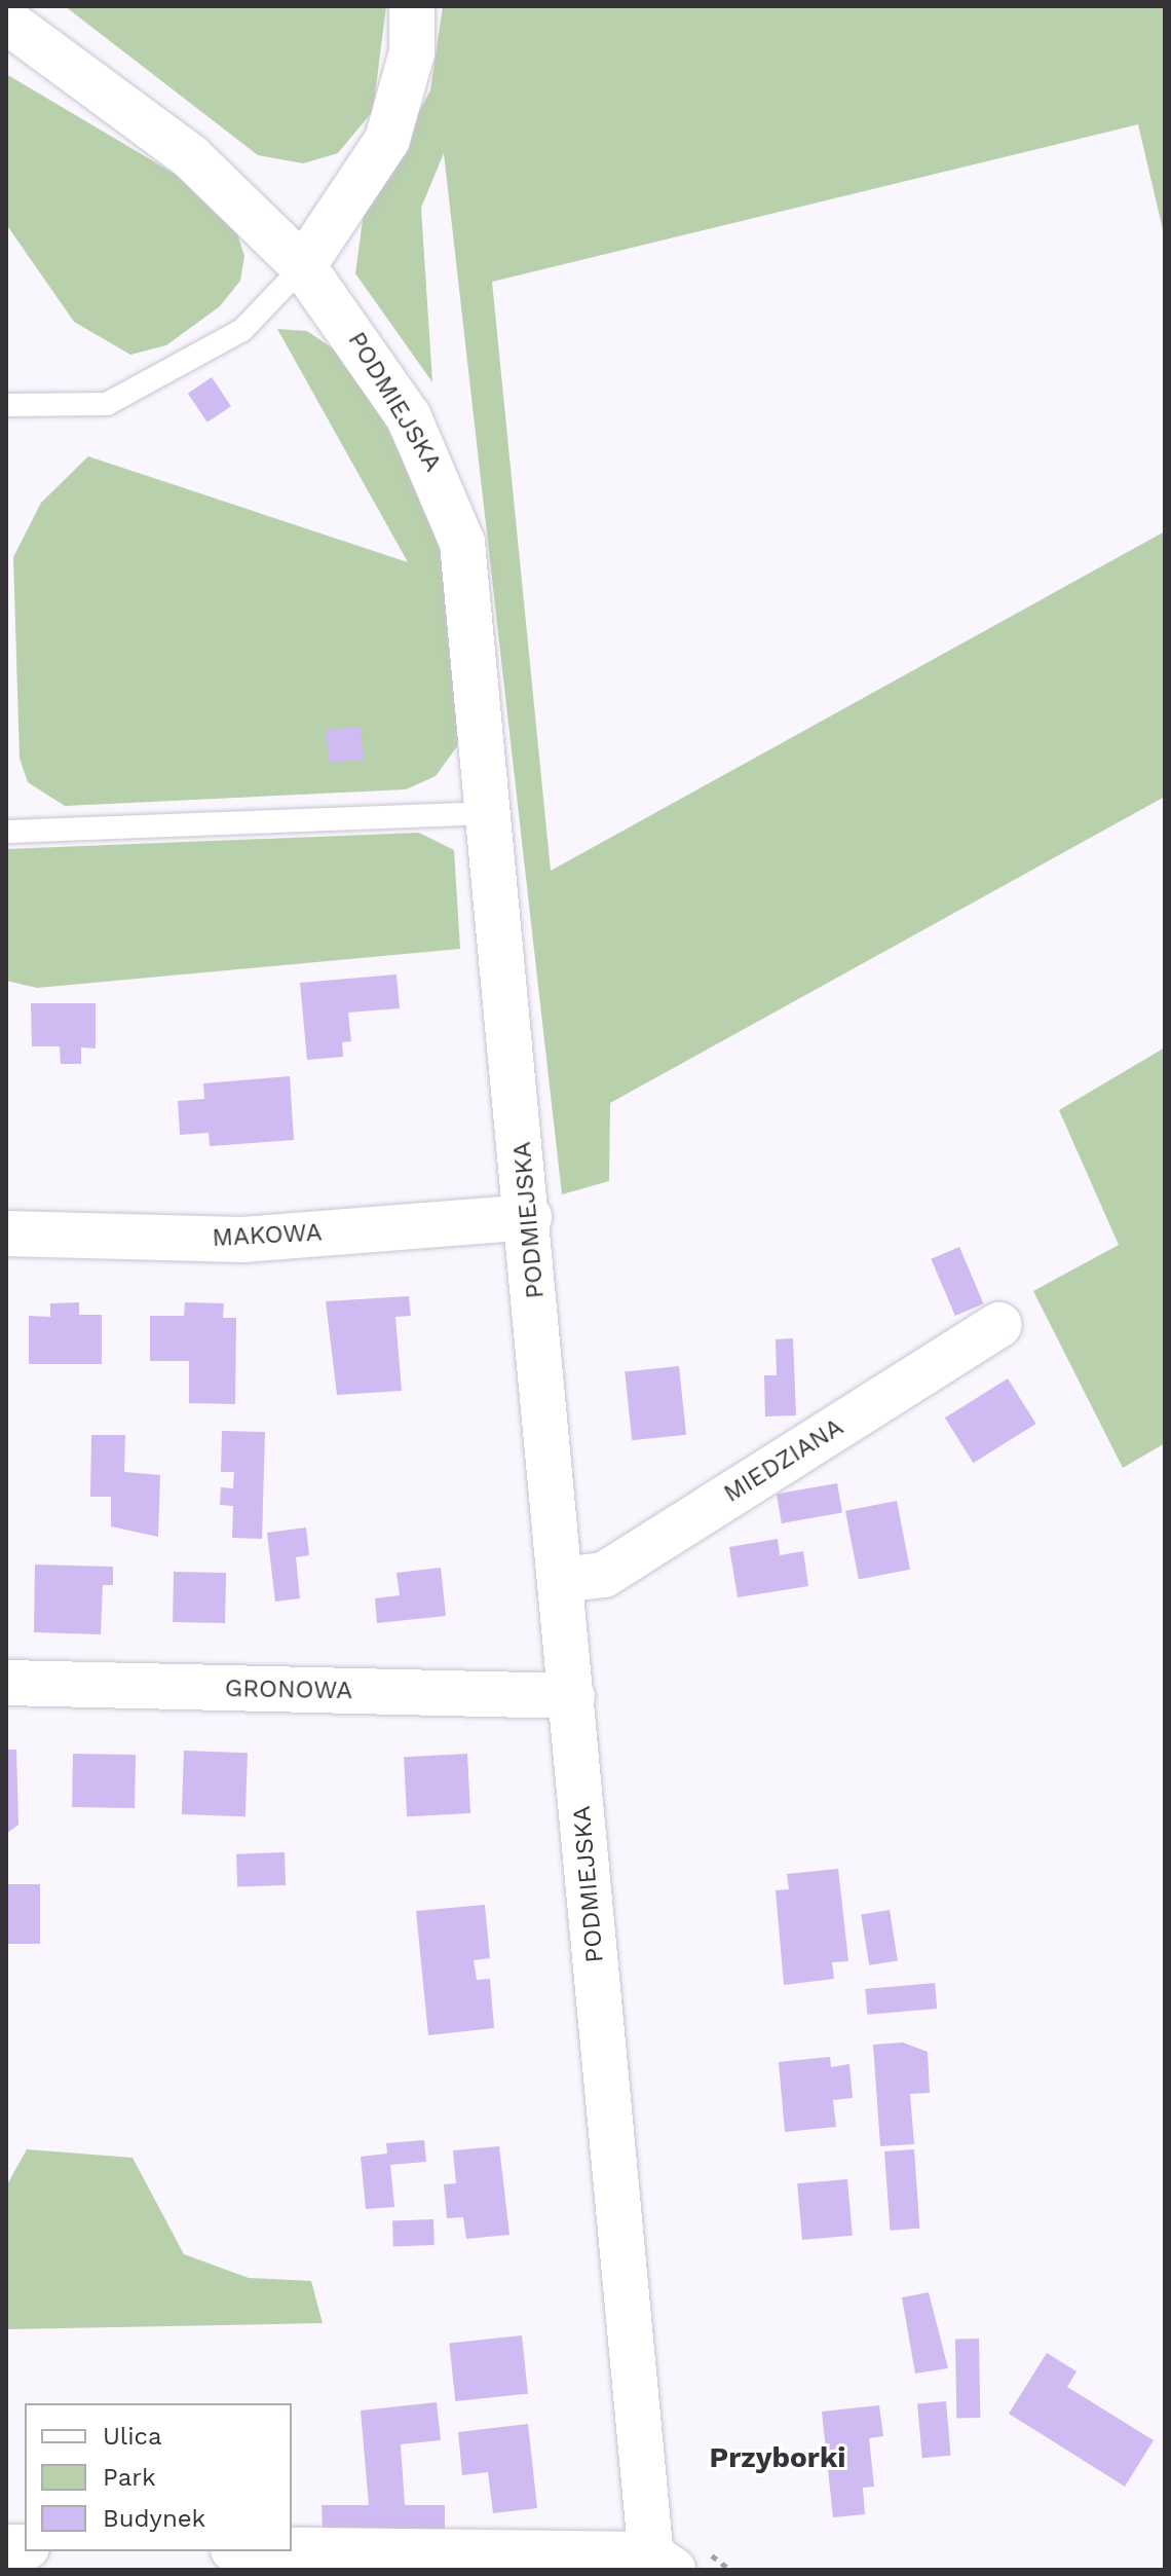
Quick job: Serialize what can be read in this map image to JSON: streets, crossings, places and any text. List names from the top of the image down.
{
  "streets": {
    "street": [
      "PODMIEJSKA",
      "MAKOWA",
      "MIEDZIANA",
      "GRONOWA"
    ]
  },
  "crossings": [
    ["PODMIEJSKA", "MAKOWA"],
    ["PODMIEJSKA", "MIEDZIANA"],
    ["PODMIEJSKA", "GRONOWA"]
  ],
  "districts": ["Przyborki"],
  "legend": ["Ulica", "Park", "Budynek"]
}
